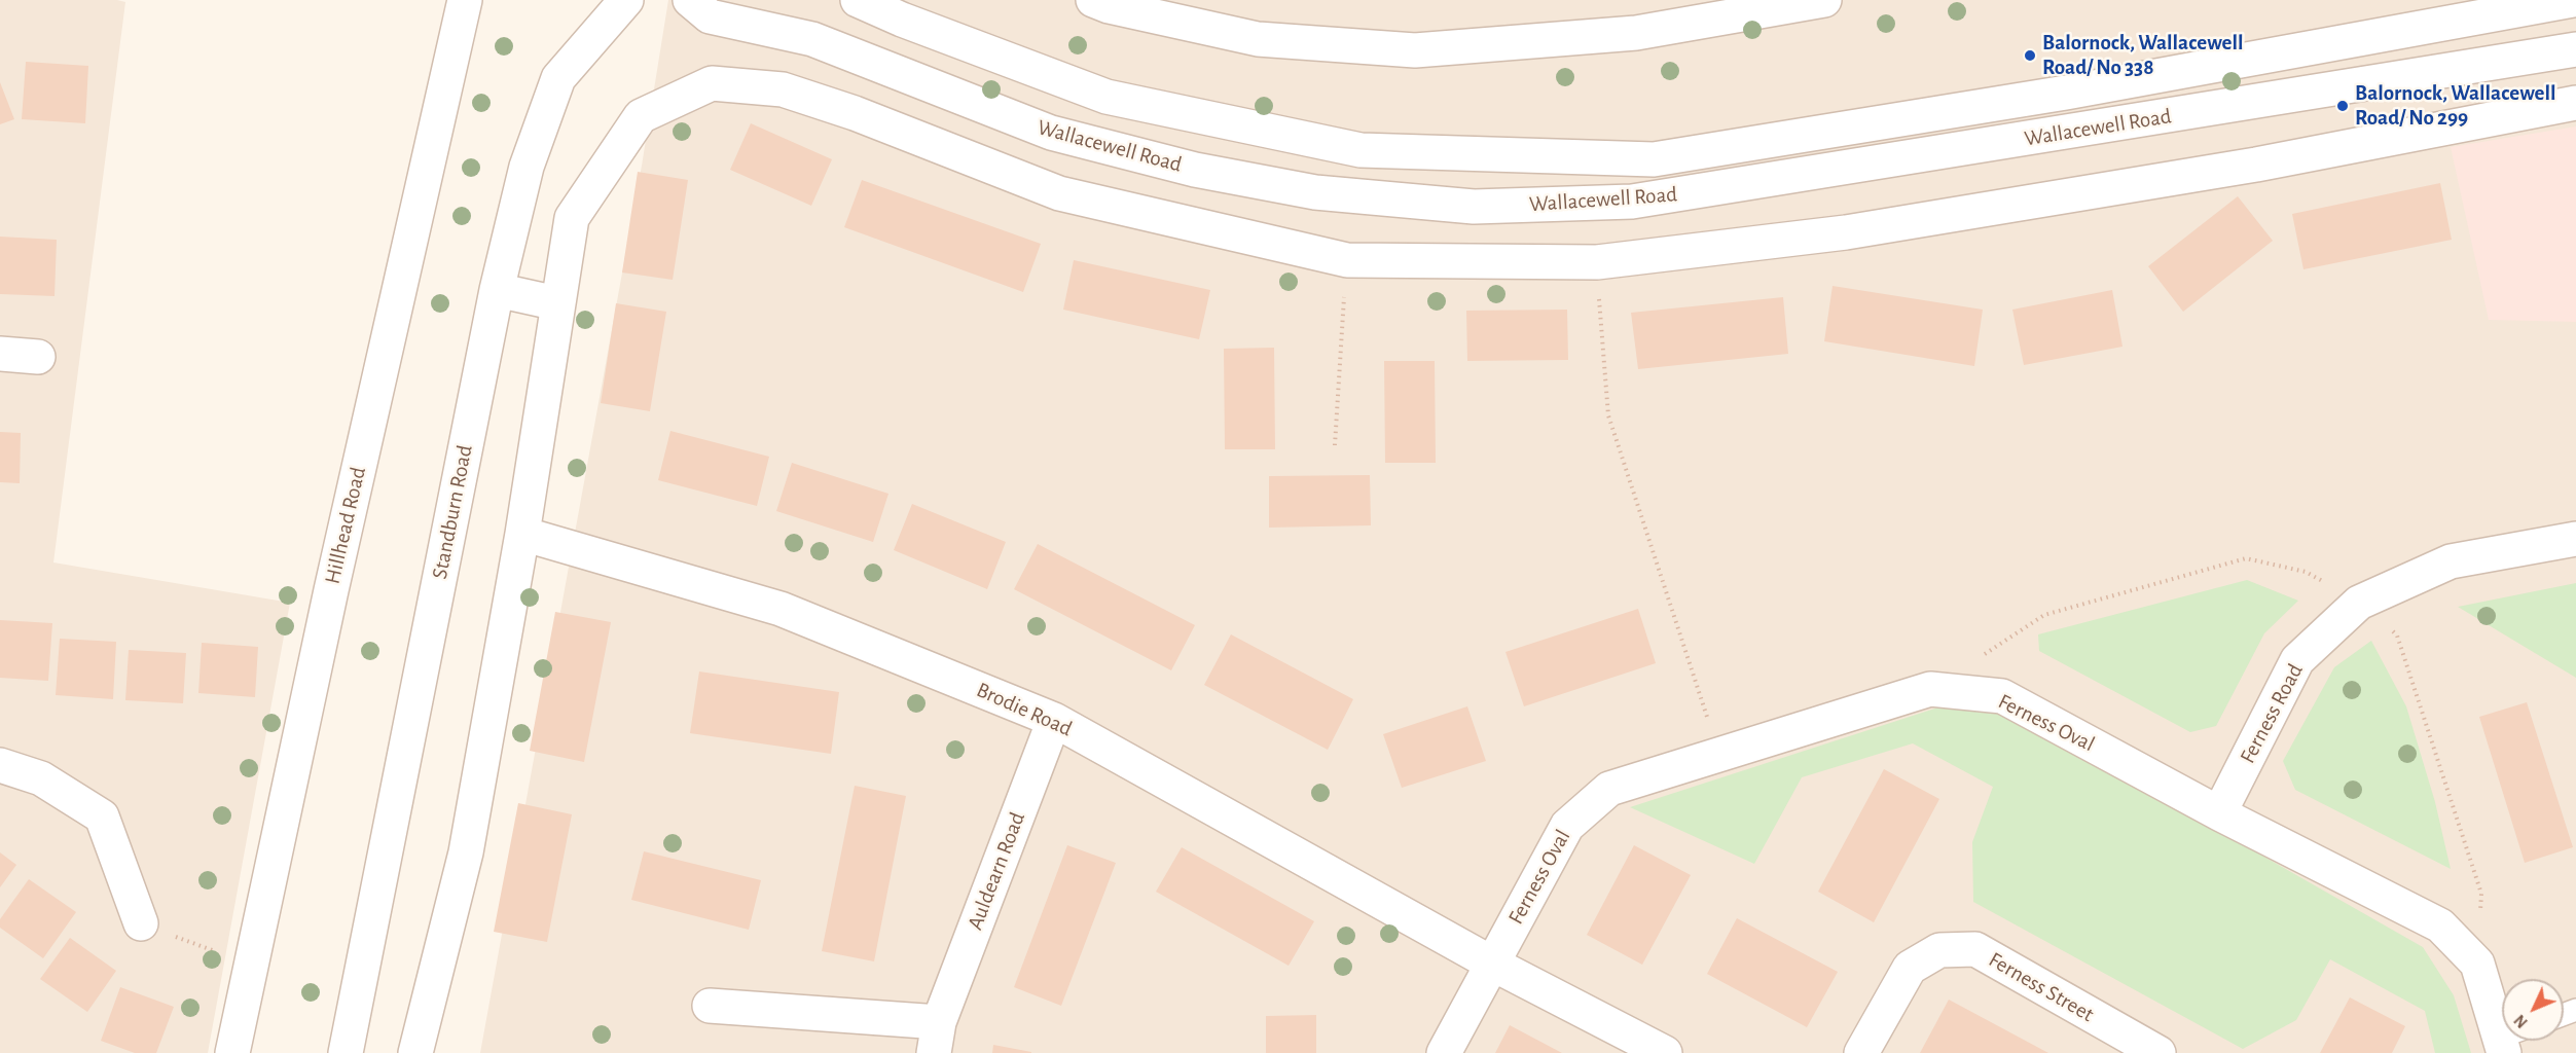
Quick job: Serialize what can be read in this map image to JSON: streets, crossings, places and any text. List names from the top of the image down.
{
  "streets": {
    "street": [
      "Wallacewell Road",
      "Standburn Road",
      "Hillhead Road",
      "Brodie Road",
      "Ferness Road",
      "Ferness Oval",
      "Auldearn Road",
      "Ferness Street"
    ]
  },
  "crossings": [
    ["Brodie Road", "Ferness Oval"],
    ["Brodie Road", "Auldearn Road"],
    ["Ferness Road", "Ferness Oval"]
  ],
  "places": ["Balornock, Wallacewell Road/ No 338", "Balornock, Wallacewell Road/ No 299"],
  "north": "bottom left"
}
